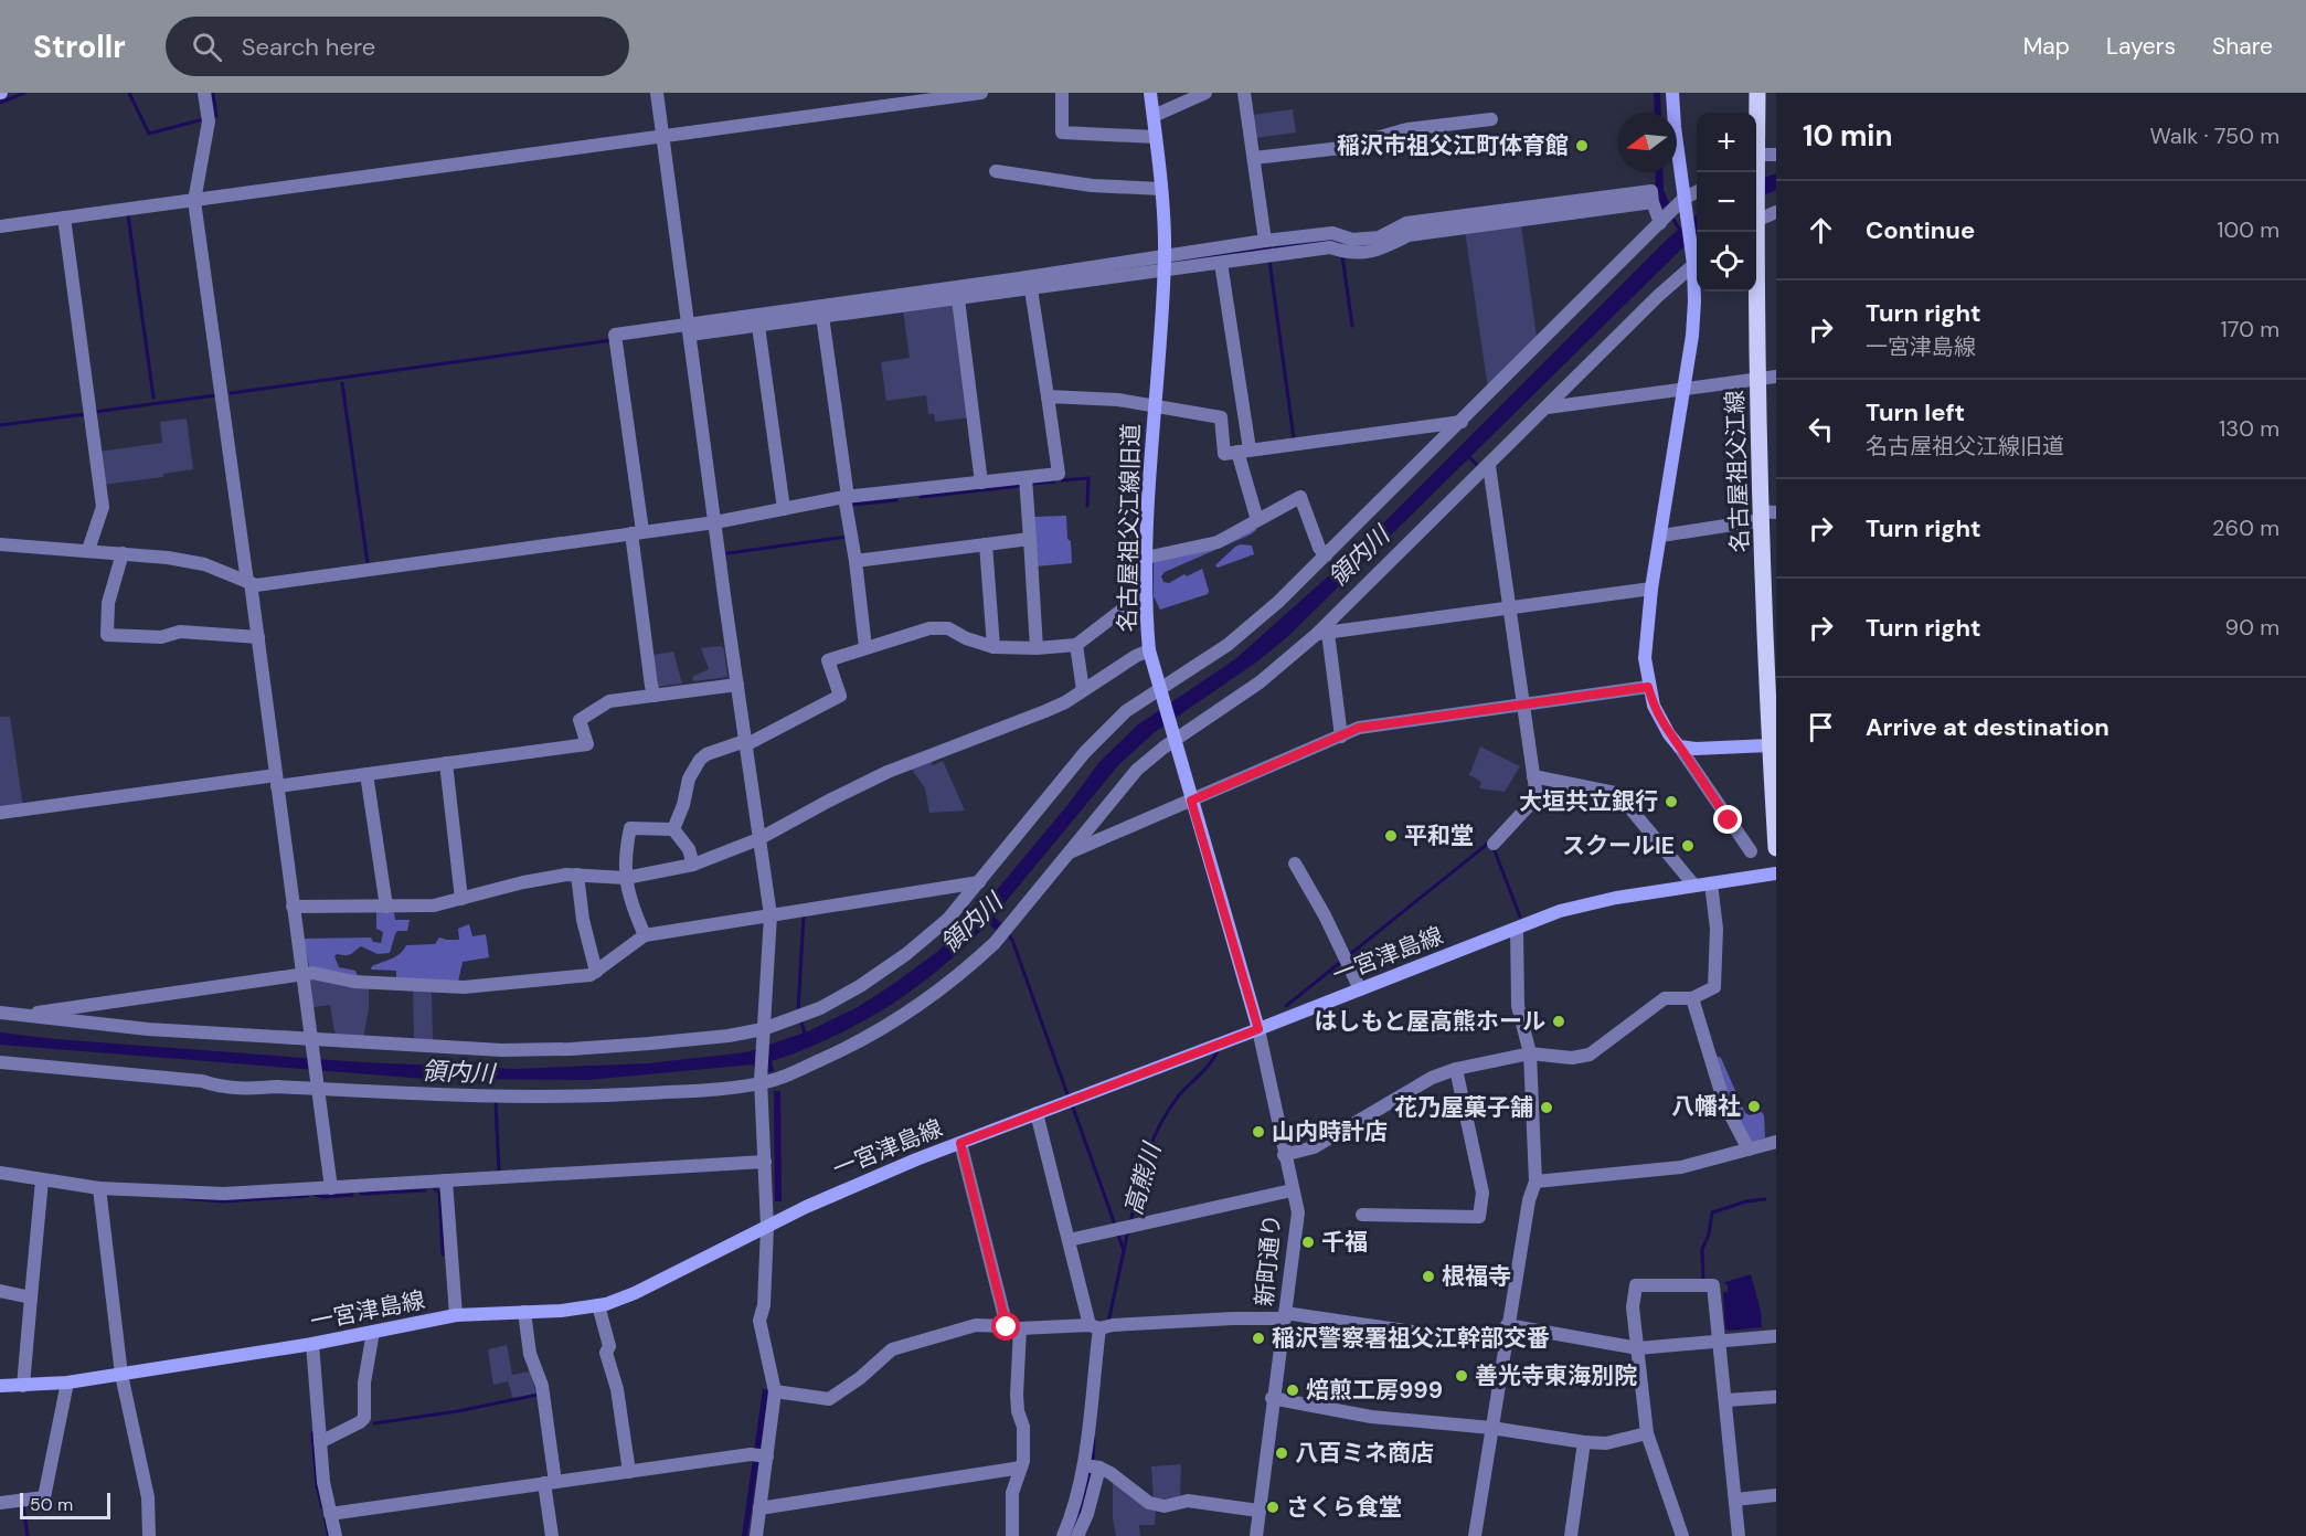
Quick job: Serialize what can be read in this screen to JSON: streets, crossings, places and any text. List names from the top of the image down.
{
  "streets": {
    "main road": ["名古屋祖父江線", "名古屋祖父江線旧道", "一宮津島線"],
    "street": ["新町通り"]
  },
  "crossings": [
    ["名古屋祖父江線旧道", "一宮津島線"],
    ["名古屋祖父江線旧道", "新町通り"],
    ["一宮津島線", "新町通り"]
  ],
  "water": ["領内川", "高熊川"],
  "places": [
    "稲沢市祖父江町体育館",
    "大垣共立銀行",
    "平和堂",
    "スクールIE",
    "はしもと屋高熊ホール",
    "八幡社",
    "花乃屋菓子舗",
    "山内時計店",
    "千福",
    "根福寺",
    "稲沢警察署祖父江幹部交番",
    "善光寺東海別院",
    "焙煎工房999",
    "八百ミネ商店",
    "さくら食堂"
  ],
  "scale_bar": "50 m",
  "north": "left",
  "page": {
    "header": "Strollr",
    "search": "Search here",
    "nav": ["Map", "Layers", "Share"],
    "heading": ["10 min", "Walk · 750 m"],
    "map_buttons": ["+", "−"],
    "list": [
      ["Continue", "100 m"],
      ["Turn right", "一宮津島線", "170 m"],
      ["Turn left", "名古屋祖父江線旧道", "130 m"],
      ["Turn right", "260 m"],
      ["Turn right", "90 m"],
      "Arrive at destination"
    ],
    "scale": "50 m"
  }
}
